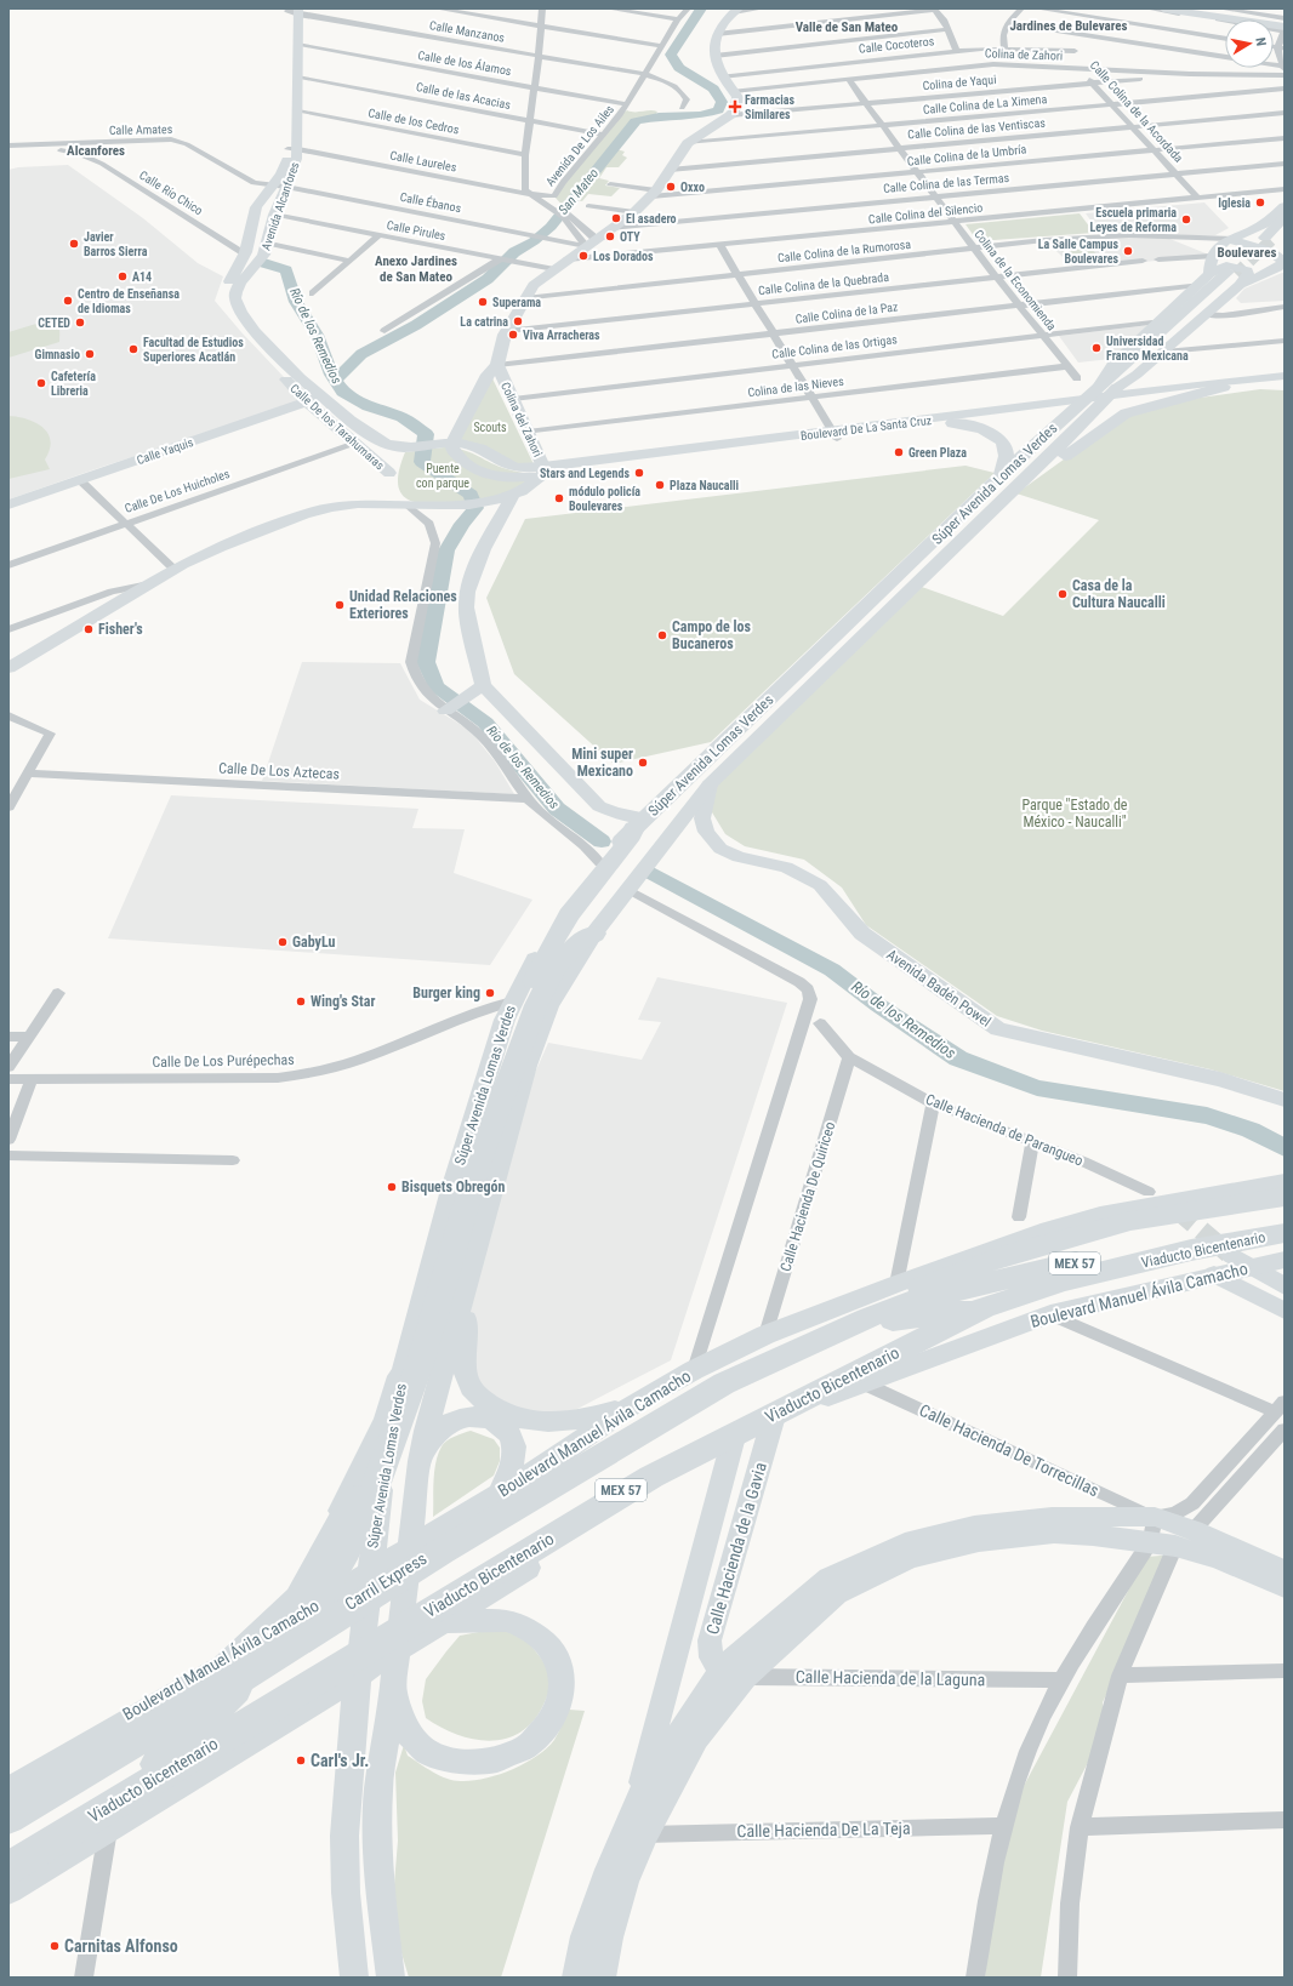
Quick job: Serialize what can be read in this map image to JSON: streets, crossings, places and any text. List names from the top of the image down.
{
  "streets": {
    "highway": [
      "Viaducto Bicentenario",
      "MEX 57",
      "Boulevard Manuel Ávila Camacho",
      "Carril Express"
    ],
    "main road": [
      "Avenida Alcanfores",
      "Colina del Zahori",
      "Calle De los Tarahumaras",
      "Boulevard De La Santa Cruz",
      "Calle Yaquis",
      "Súper Avenida Lomas Verdes",
      "Avenida Badén Powel",
      "Calle Hacienda de la Gavia"
    ],
    "street": [
      "Calle Manzanos",
      "Calle Cocoteros",
      "Colina de Zahori",
      "Calle de los Álamos",
      "Colina de Yaqui",
      "Calle de las Acacias",
      "Calle Colina de La Ximena",
      "Calle Colina de la Acordada",
      "Calle de los Cedros",
      "Calle Colina de las Ventiscas",
      "Calle Amates",
      "Avenida De Los Ailes",
      "Calle Colina de la Umbría",
      "Calle Laureles",
      "Calle Colina de las Termas",
      "Calle Río Chico",
      "Calle Ébanos",
      "Calle Colina del Silencio",
      "Calle Pirules",
      "Calle Colina de la Rumorosa",
      "Colina de la Economienda",
      "Calle Colina de la Quebrada",
      "Calle Colina de la Paz",
      "Calle Colina de las Ortigas",
      "Colina de las Nieves",
      "Calle De Los Huicholes",
      "Calle De Los Aztecas",
      "Calle De Los Purépechas",
      "Calle Hacienda de Parangueo",
      "Calle Hacienda De Quiriceo",
      "Calle Hacienda De Torrecillas",
      "Calle Hacienda de la Laguna",
      "Calle Hacienda De La Teja"
    ]
  },
  "crossings": [
    ["Calle Manzanos", "Avenida De Los Ailes"],
    ["Calle Manzanos", "Avenida Alcanfores"],
    ["Calle Cocoteros", "Calle Colina de la Acordada"],
    ["Colina de Zahori", "Colina de Yaqui"],
    ["Colina de Zahori", "Calle Colina de la Acordada"],
    ["Colina de Zahori", "Colina de la Economienda"],
    ["Calle de los Álamos", "Avenida De Los Ailes"],
    ["Calle de los Álamos", "Avenida Alcanfores"],
    ["Colina de Yaqui", "Calle Colina de la Acordada"],
    ["Colina de Yaqui", "Colina de la Economienda"],
    ["Calle de las Acacias", "Avenida De Los Ailes"],
    ["Calle de las Acacias", "Avenida Alcanfores"],
    ["Calle Colina de La Ximena", "Calle Colina de la Acordada"],
    ["Calle Colina de La Ximena", "Colina de la Economienda"],
    ["Calle Colina de la Acordada", "Calle Colina de las Ventiscas"],
    ["Calle Colina de la Acordada", "Calle Colina de la Umbría"],
    ["Calle Colina de la Acordada", "Calle Colina de las Termas"],
    ["Calle Colina de la Acordada", "Calle Colina del Silencio"],
    ["Calle de los Cedros", "Avenida Alcanfores"],
    ["Calle Colina de las Ventiscas", "Colina de la Economienda"],
    ["Calle Amates", "Calle Río Chico"],
    ["Calle Amates", "Calle Ébanos"],
    ["Calle Amates", "Avenida Alcanfores"],
    ["Avenida De Los Ailes", "Calle Laureles"],
    ["Calle Colina de la Umbría", "Colina de la Economienda"],
    ["Calle Laureles", "Avenida Alcanfores"],
    ["Calle Colina de las Termas", "Colina de la Economienda"],
    ["Calle Río Chico", "Avenida Alcanfores"],
    ["Calle Ébanos", "Avenida Alcanfores"],
    ["Avenida Alcanfores", "Calle Pirules"],
    ["Avenida Alcanfores", "Calle De los Tarahumaras"],
    ["Calle Colina del Silencio", "Colina de la Economienda"],
    ["Calle Colina de la Rumorosa", "Colina de la Economienda"],
    ["Colina de la Economienda", "Calle Colina de la Quebrada"],
    ["Colina de la Economienda", "Calle Colina de la Paz"],
    ["Colina de la Economienda", "Calle Colina de las Ortigas"],
    ["Colina de la Economienda", "Colina de las Nieves"],
    ["Calle Colina de la Paz", "Colina del Zahori"],
    ["Calle Colina de la Paz", "Súper Avenida Lomas Verdes"],
    ["Calle Colina de las Ortigas", "Colina del Zahori"],
    ["Calle Colina de las Ortigas", "Súper Avenida Lomas Verdes"],
    ["Colina de las Nieves", "Colina del Zahori"],
    ["Colina del Zahori", "Boulevard De La Santa Cruz"],
    ["Calle De los Tarahumaras", "Boulevard De La Santa Cruz"],
    ["Calle De los Tarahumaras", "Calle Yaquis"],
    ["Calle De los Tarahumaras", "Calle De Los Huicholes"],
    ["Súper Avenida Lomas Verdes", "Avenida Badén Powel"],
    ["Súper Avenida Lomas Verdes", "Calle De Los Purépechas"],
    ["Calle Hacienda de Parangueo", "Calle Hacienda De Quiriceo"],
    ["Calle Hacienda de Parangueo", "Boulevard Manuel Ávila Camacho"],
    ["Calle Hacienda De Quiriceo", "Viaducto Bicentenario"],
    ["Calle Hacienda De Quiriceo", "Boulevard Manuel Ávila Camacho"],
    ["Calle Hacienda De Quiriceo", "Carril Express"],
    ["Viaducto Bicentenario", "Boulevard Manuel Ávila Camacho"],
    ["Viaducto Bicentenario", "Carril Express"],
    ["Boulevard Manuel Ávila Camacho", "Calle Hacienda De Torrecillas"],
    ["Boulevard Manuel Ávila Camacho", "Calle Hacienda de la Gavia"],
    ["Boulevard Manuel Ávila Camacho", "Carril Express"],
    ["Calle Hacienda de la Gavia", "Calle Hacienda de la Laguna"],
    ["Calle Hacienda de la Gavia", "Calle Hacienda De La Teja"]
  ],
  "districts": [
    "Jardines de Bulevares",
    "Valle de San Mateo",
    "Alcanfores",
    "Boulevares",
    "Anexo Jardines de San Mateo"
  ],
  "water": ["San Mateo", "Río de los Remedios"],
  "parks": ["Scouts", "Puente con parque", "Parque \"Estado de México - Naucalli\""],
  "places": {
    "health": ["Farmacias Similares"],
    "other": [
      "Oxxo",
      "Iglesia",
      "El asadero",
      "Escuela primaria Leyes de Reforma",
      "OTY",
      "Javier Barros Sierra",
      "La Salle Campus Boulevares",
      "Los Dorados",
      "A14",
      "Centro de Enseñansa de Idiomas",
      "Superama",
      "La catrina",
      "CETED",
      "Viva Arracheras",
      "Universidad Franco Mexicana",
      "Facultad de Estudios Superiores Acatlán",
      "Gimnasio",
      "Cafetería Libreria",
      "Green Plaza",
      "Stars and Legends",
      "Plaza Naucalli",
      "módulo policía Boulevares",
      "Casa de la Cultura Naucalli",
      "Unidad Relaciones Exteriores",
      "Fisher's",
      "Campo de los Bucaneros",
      "Mini super Mexicano",
      "GabyLu",
      "Burger king",
      "Wing's Star",
      "Bisquets Obregón",
      "Carl's Jr.",
      "Carnitas Alfonso"
    ]
  },
  "north": "right"
}
